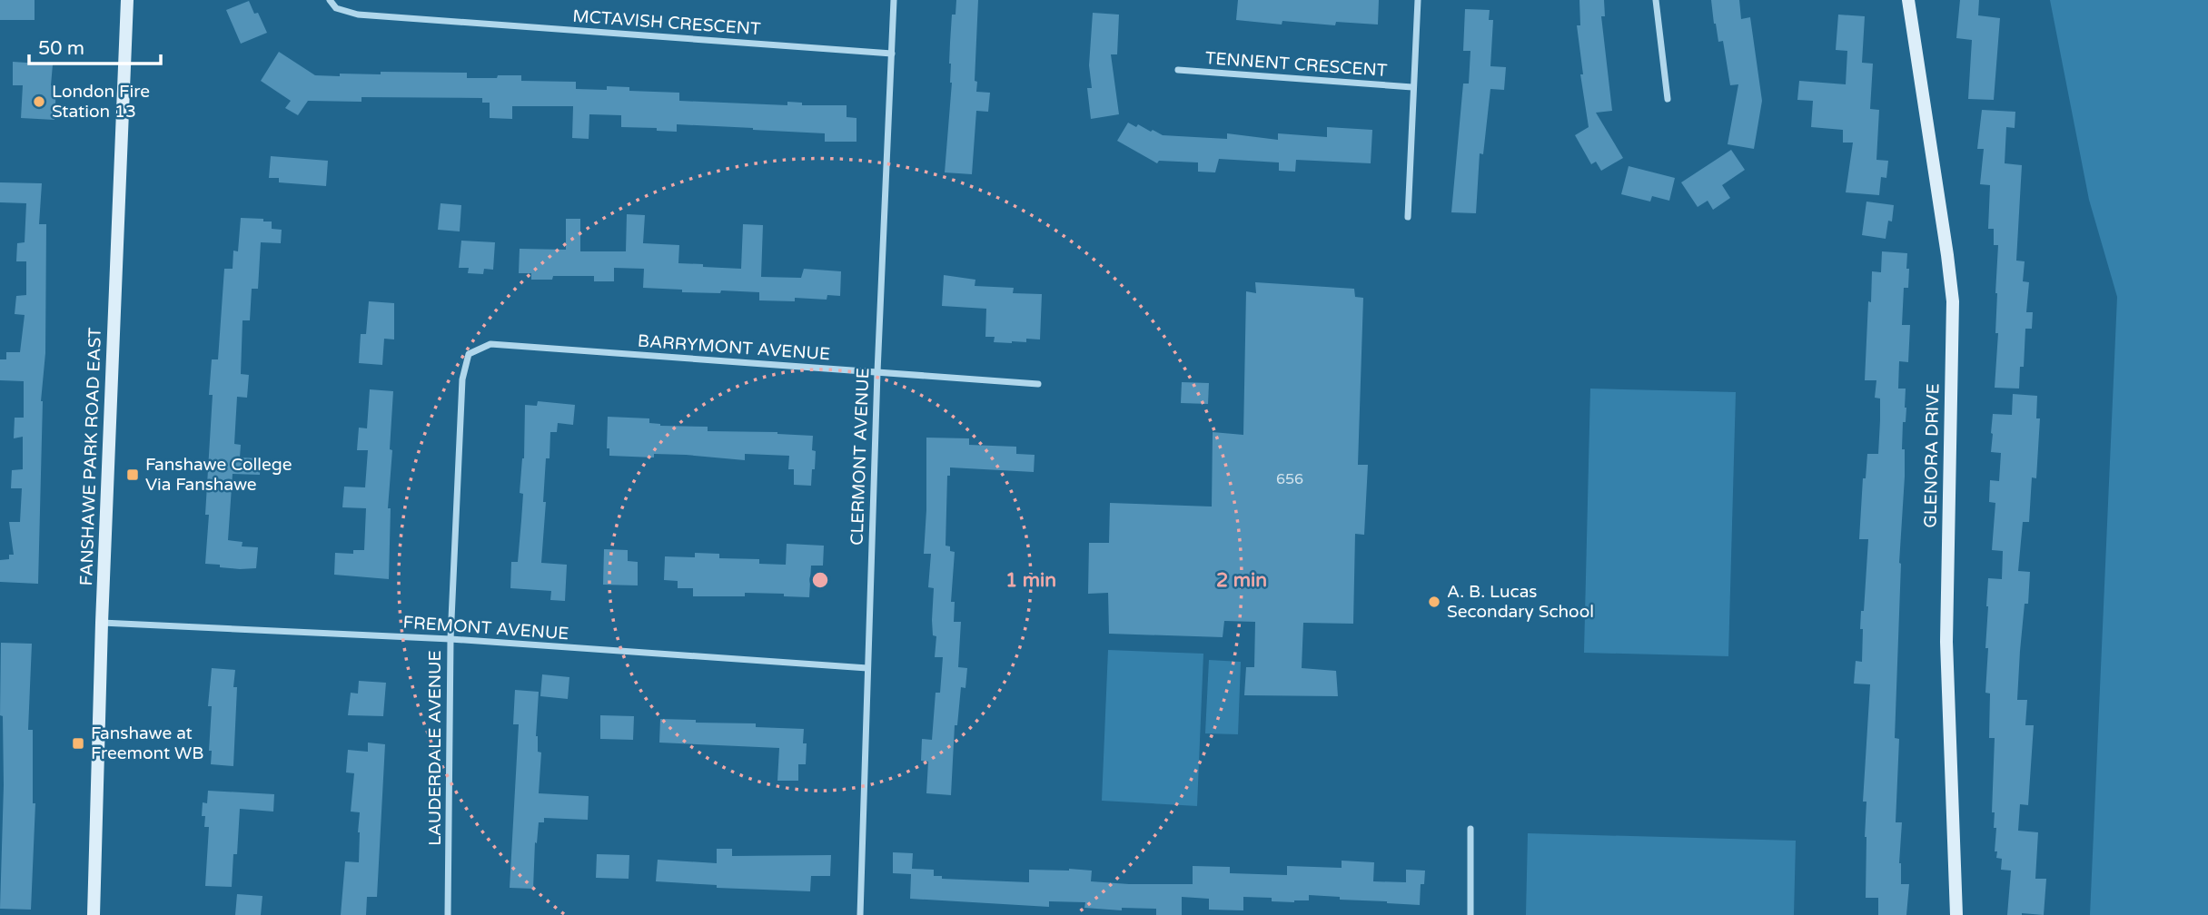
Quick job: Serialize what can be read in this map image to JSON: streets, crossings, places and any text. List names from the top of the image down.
{
  "streets": {
    "main road": ["GLENORA DRIVE", "FANSHAWE PARK ROAD EAST"],
    "street": [
      "MCTAVISH CRESCENT",
      "TENNENT CRESCENT",
      "BARRYMONT AVENUE",
      "CLERMONT AVENUE",
      "FREMONT AVENUE",
      "LAUDERDALE AVENUE"
    ]
  },
  "crossings": [
    ["MCTAVISH CRESCENT", "CLERMONT AVENUE"],
    ["BARRYMONT AVENUE", "CLERMONT AVENUE"],
    ["BARRYMONT AVENUE", "LAUDERDALE AVENUE"],
    ["FANSHAWE PARK ROAD EAST", "FREMONT AVENUE"],
    ["CLERMONT AVENUE", "FREMONT AVENUE"],
    ["FREMONT AVENUE", "LAUDERDALE AVENUE"]
  ],
  "places": {
    "other": ["London Fire Station 13", "A. B. Lucas Secondary School"],
    "transit": ["Fanshawe College Via Fanshawe", "Fanshawe at Freemont WB"]
  },
  "house_numbers": ["656"],
  "scale_bar": "50 m",
  "rings": ["1 min", "2 min"]
}
